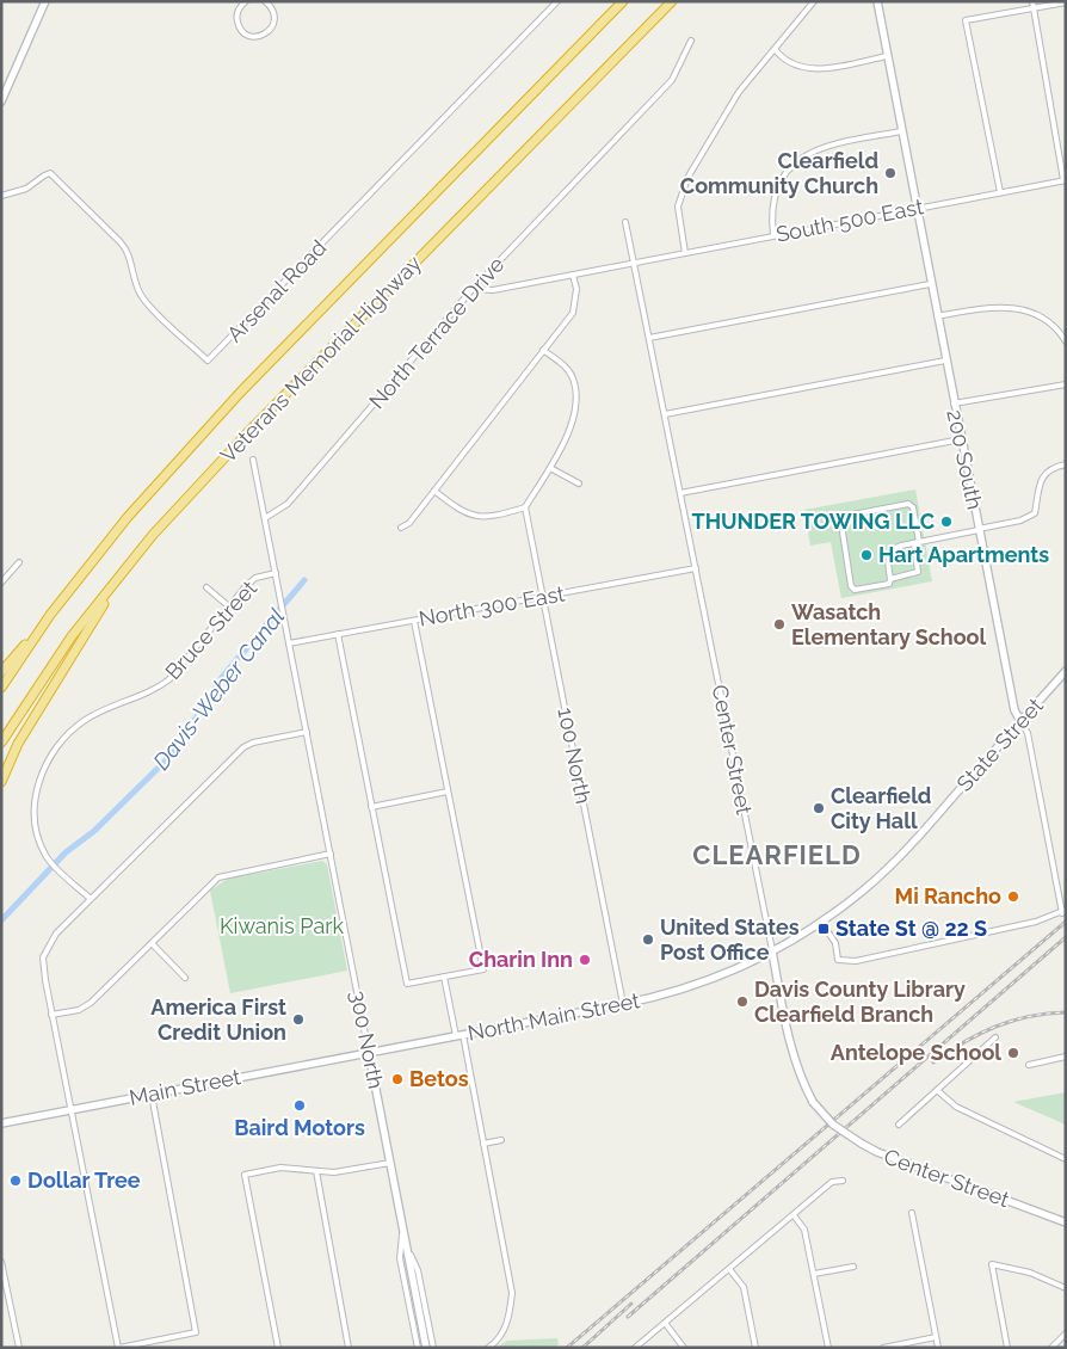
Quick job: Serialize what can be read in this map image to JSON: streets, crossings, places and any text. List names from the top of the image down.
{
  "streets": {
    "highway": ["Veterans Memorial Highway"],
    "main road": [
      "200 South",
      "State Street",
      "Center Street",
      "North Main Street",
      "300 North",
      "Main Street"
    ],
    "street": [
      "South 500 East",
      "Arsenal Road",
      "North Terrace Drive",
      "North 300 East",
      "Bruce Street",
      "100 North"
    ]
  },
  "crossings": [
    ["South 500 East", "North Terrace Drive"],
    ["South 500 East", "200 South"],
    ["South 500 East", "Center Street"],
    ["North Terrace Drive", "300 North"],
    ["200 South", "State Street"],
    ["North 300 East", "Center Street"],
    ["North 300 East", "100 North"],
    ["North 300 East", "300 North"],
    ["Bruce Street", "300 North"],
    ["State Street", "Center Street"],
    ["State Street", "North Main Street"],
    ["100 North", "North Main Street"],
    ["North Main Street", "300 North"],
    ["North Main Street", "Main Street"],
    ["300 North", "Main Street"]
  ],
  "districts": ["CLEARFIELD"],
  "water": ["Davis-Weber Canal"],
  "parks": ["Kiwanis Park"],
  "places": {
    "other": [
      "Clearfield Community Church",
      "THUNDER TOWING LLC",
      "Hart Apartments",
      "Wasatch Elementary School",
      "Clearfield City Hall",
      "Mi Rancho",
      "United States Post Office",
      "Charin Inn",
      "Davis County Library Clearfield Branch",
      "America First Credit Union",
      "Antelope School",
      "Betos",
      "Baird Motors",
      "Dollar Tree"
    ],
    "transit": ["State St @ 22 S"]
  }
}
